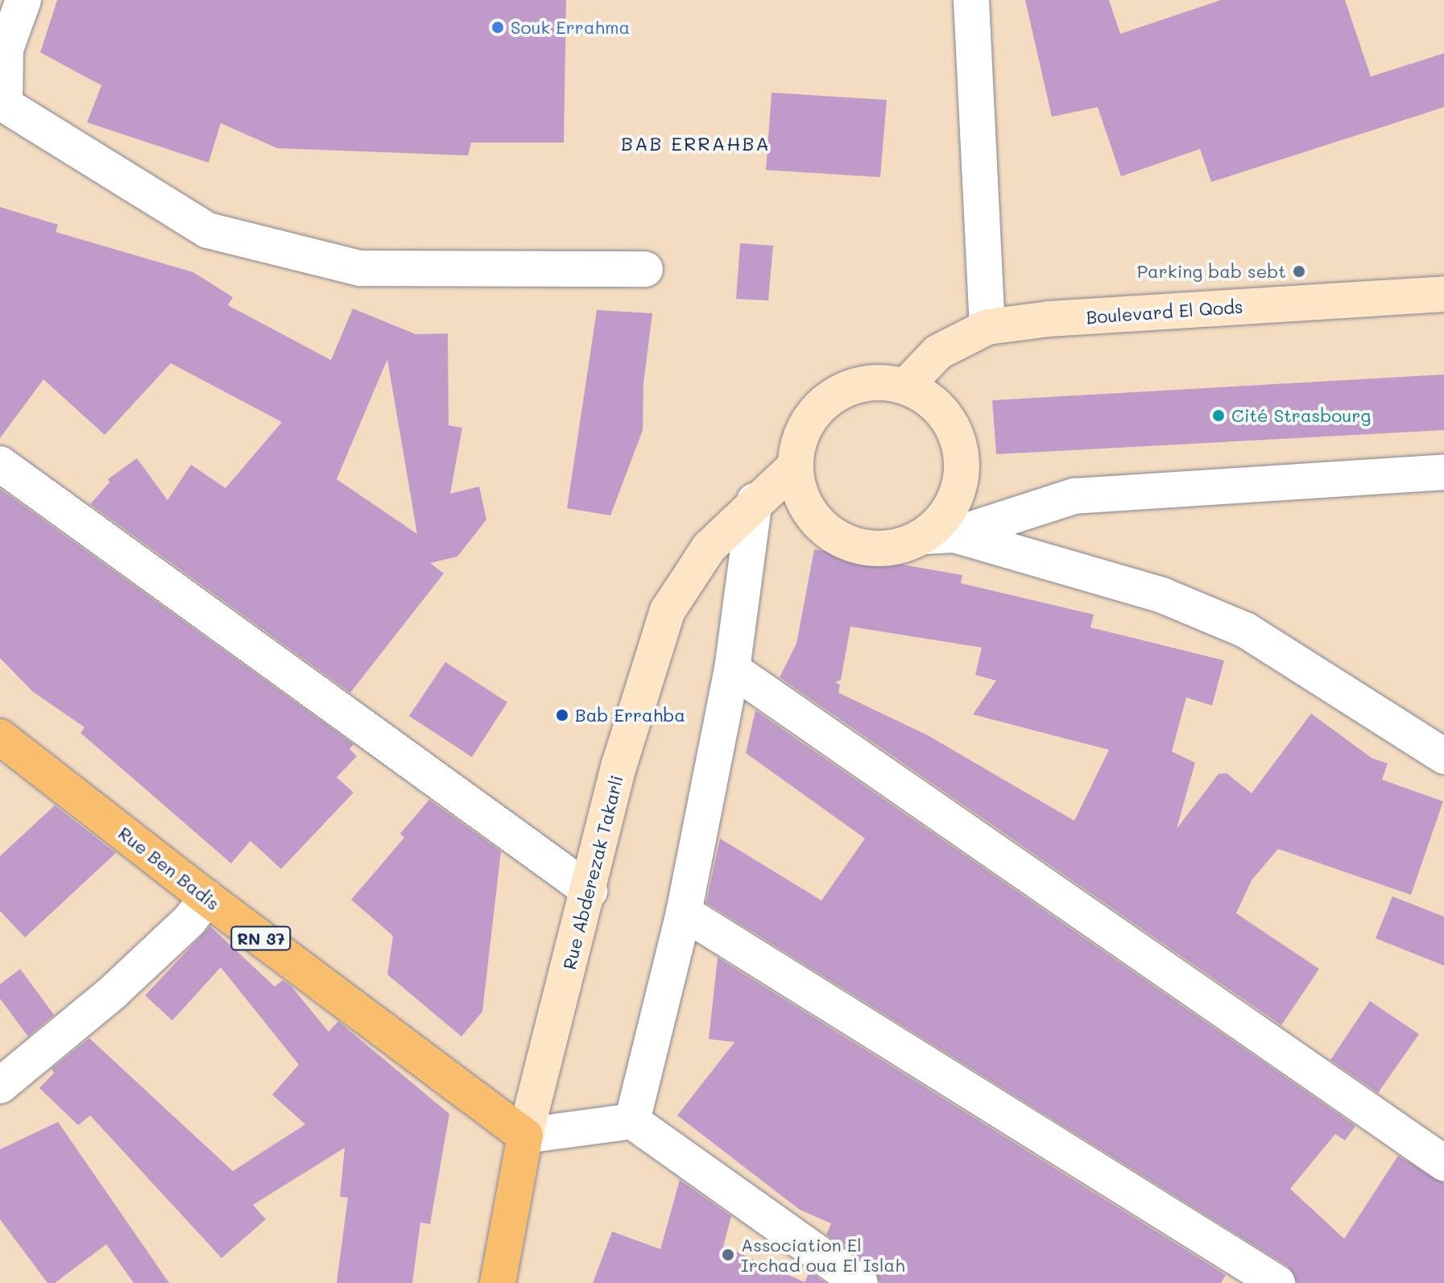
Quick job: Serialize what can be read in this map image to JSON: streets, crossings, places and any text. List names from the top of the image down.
{
  "streets": {
    "main road": [
      "Boulevard El Qods",
      "Rue Ben Badis",
      "Rue Abderezak Takarli",
      "RN 37"
    ]
  },
  "crossings": [
    ["Boulevard El Qods", "Rue Abderezak Takarli"],
    ["Rue Ben Badis", "Rue Abderezak Takarli"]
  ],
  "districts": ["BAB ERRAHBA"],
  "places": [
    "Souk Errahma",
    "Parking bab sebt",
    "Cité Strasbourg",
    "Bab Errahba",
    "Association El Irchad oua El Islah"
  ]
}
